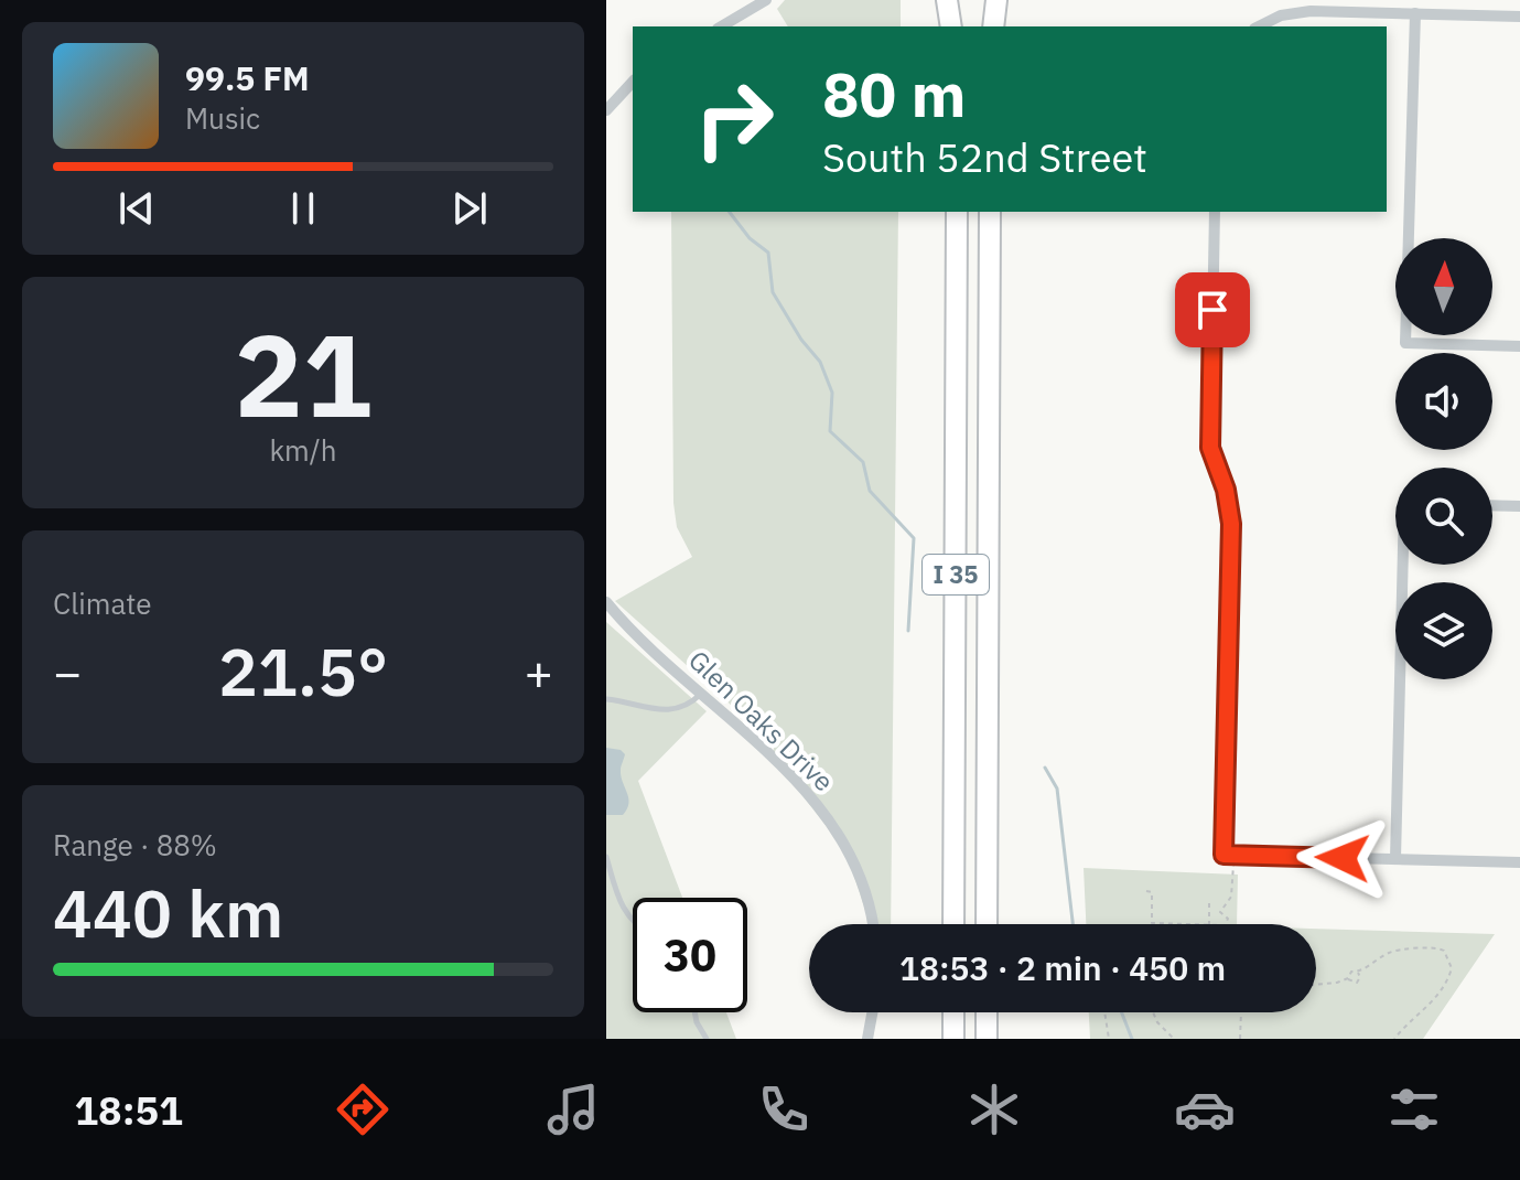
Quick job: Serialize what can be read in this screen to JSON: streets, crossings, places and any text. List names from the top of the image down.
{
  "streets": {
    "highway": ["I 35"],
    "street": ["Glen Oaks Drive"]
  },
  "north": "top",
  "page": {
    "turn": ["80 m", "South 52nd Street"],
    "song": ["99.5 FM", "Music"],
    "tile": [
      ["21", "km/h"],
      "Climate",
      ["Range · 88%", "440 km"]
    ],
    "heat": ["−", "21.5°", "+"],
    "limit": "30",
    "trip": "18:53 · 2 min · 450 m",
    "tabs": "18:51"
  }
}
